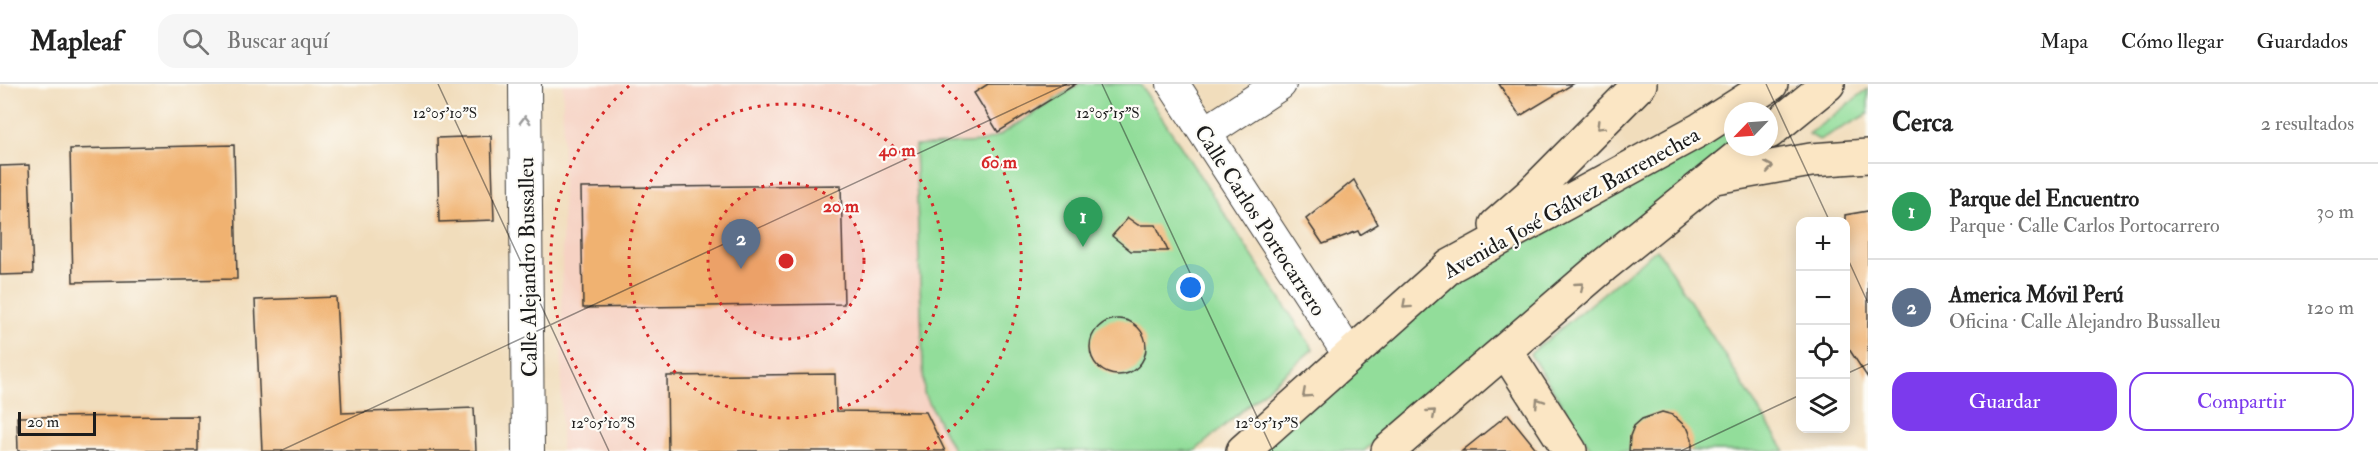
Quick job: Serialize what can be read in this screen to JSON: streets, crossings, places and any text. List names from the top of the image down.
{
  "streets": {
    "main road": ["Avenida José Gálvez Barrenechea"],
    "street": ["Calle Carlos Portocarrero", "Calle Alejandro Bussalleu"]
  },
  "crossings": [
    ["Avenida José Gálvez Barrenechea", "Calle Carlos Portocarrero"]
  ],
  "one_way": ["Calle Alejandro Bussalleu"],
  "scale_bar": "20 m",
  "north": "bottom left",
  "page": {
    "header": "Mapleaf",
    "search": "Buscar aquí",
    "nav": ["Mapa", "Cómo llegar", "Guardados"],
    "heading": ["Cerca", "2 resultados"],
    "list": [
      {
        "mark": "1",
        "name": "Parque del Encuentro",
        "note": "Parque · Calle Carlos Portocarrero",
        "value": "30 m"
      },
      {
        "mark": "2",
        "name": "America Móvil Perú",
        "note": "Oficina · Calle Alejandro Bussalleu",
        "value": "120 m"
      }
    ],
    "pins": ["1", "2"],
    "map_buttons": ["+", "−"],
    "buttons": ["Guardar", "Compartir"],
    "scale": "20 m"
  },
  "coordinates": ["12°05'10\"S", "12°05'15\"S"],
  "rings": ["40 m", "60 m", "20 m"]
}
